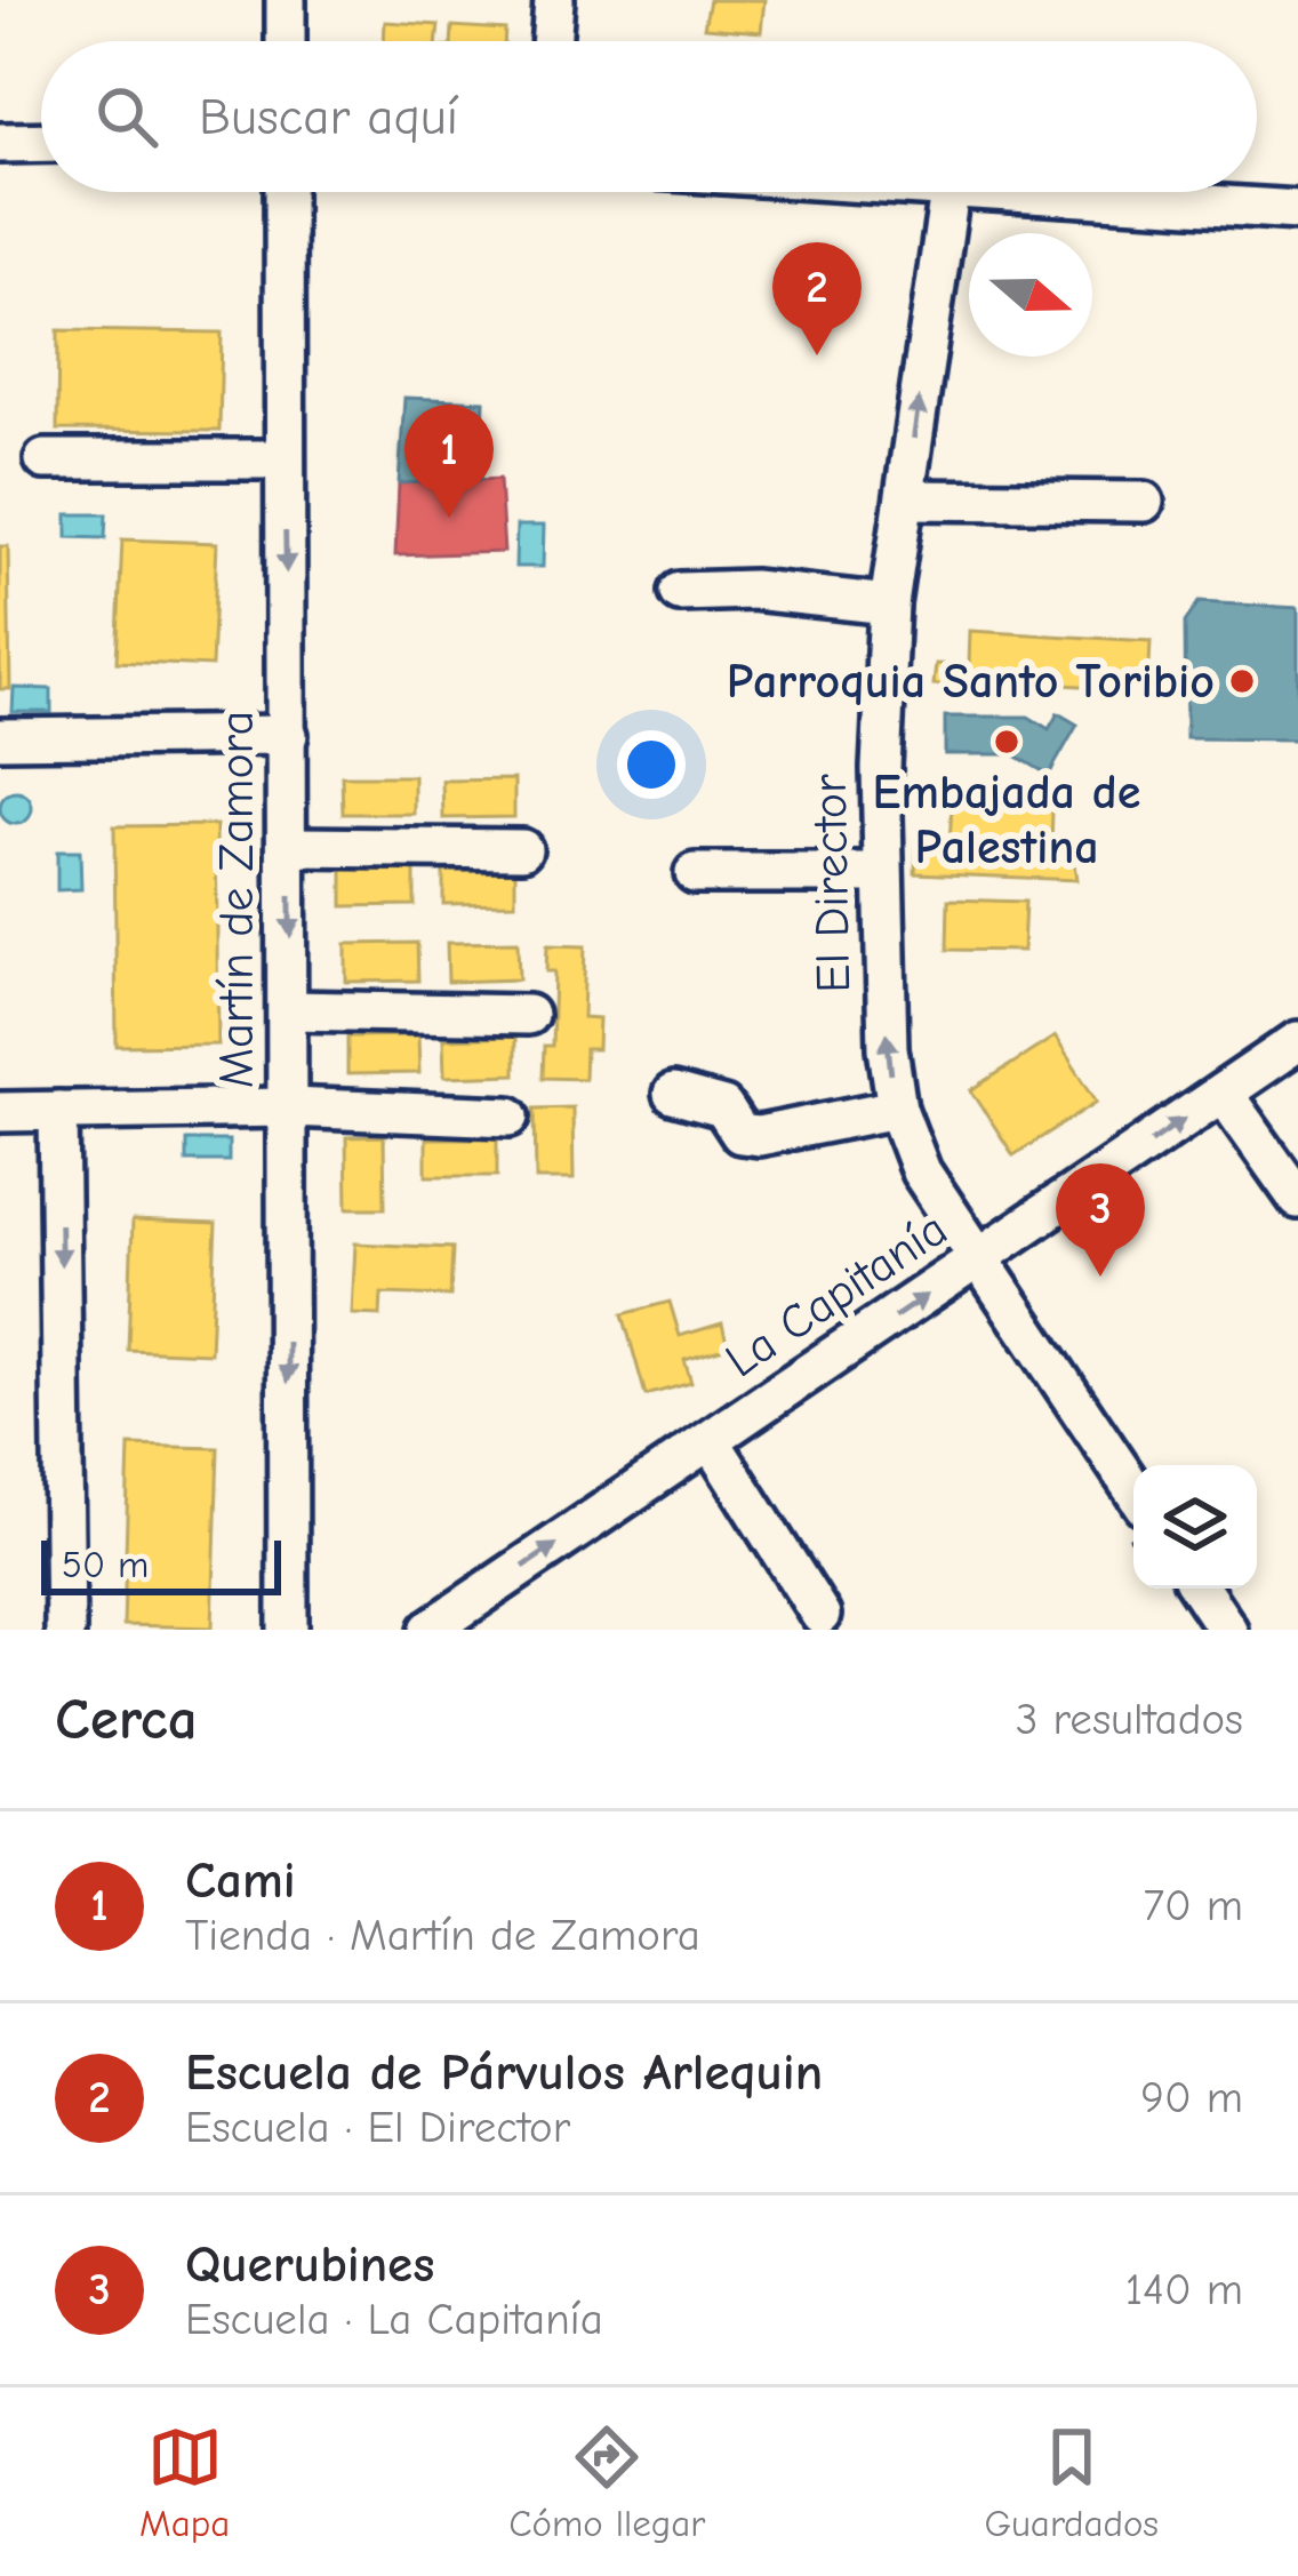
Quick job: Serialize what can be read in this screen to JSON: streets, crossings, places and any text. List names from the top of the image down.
{
  "streets": {
    "street": ["El Director", "Martín de Zamora", "La Capitanía"]
  },
  "crossings": [
    ["El Director", "La Capitanía"]
  ],
  "one_way": ["El Director", "La Capitanía"],
  "places": ["Parroquia Santo Toribio", "Embajada de Palestina"],
  "scale_bar": "50 m",
  "north": "right",
  "page": {
    "search": "Buscar aquí",
    "pins": ["2", "1", "3"],
    "scale": "50 m",
    "heading": ["Cerca", "3 resultados"],
    "list": [
      {
        "mark": "1",
        "name": "Cami",
        "note": "Tienda · Martín de Zamora",
        "value": "70 m"
      },
      {
        "mark": "2",
        "name": "Escuela de Párvulos Arlequin",
        "note": "Escuela · El Director",
        "value": "90 m"
      },
      {
        "mark": "3",
        "name": "Querubines",
        "note": "Escuela · La Capitanía",
        "value": "140 m"
      }
    ],
    "nav": ["Mapa", "Cómo llegar", "Guardados"]
  }
}
